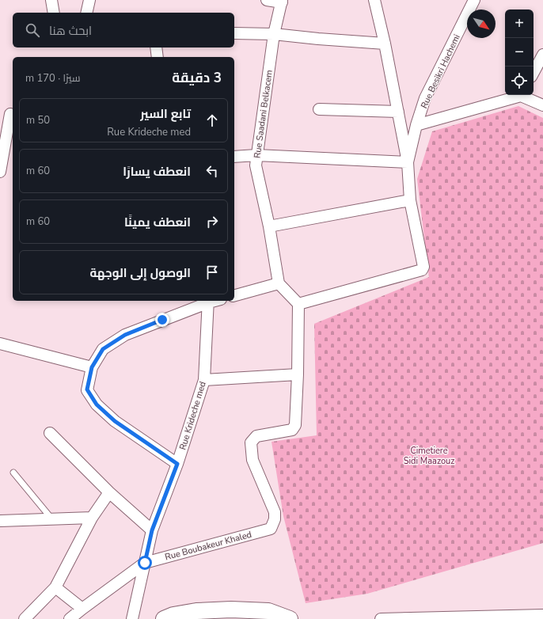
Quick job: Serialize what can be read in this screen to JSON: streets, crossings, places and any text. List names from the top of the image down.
{
  "streets": {
    "street": [
      "Rue Besikri Hachemi",
      "Rue Saadani Belkacem",
      "Rue Krideche med",
      "Rue Boubakeur Khaled"
    ]
  },
  "crossings": [
    ["Rue Krideche med", "Rue Boubakeur Khaled"]
  ],
  "parks": ["Cimetiere Sidi Maazouz"],
  "north": "bottom right",
  "page": {
    "map_buttons": ["+", "−"],
    "search": "ابحث هنا",
    "heading": ["3 دقيقة", "سيرًا · 170 m"],
    "list": [
      ["تابع السير", "Rue Krideche med", "50 m"],
      ["انعطف يسارًا", "60 m"],
      ["انعطف يمينًا", "60 m"],
      "الوصول إلى الوجهة"
    ]
  }
}
